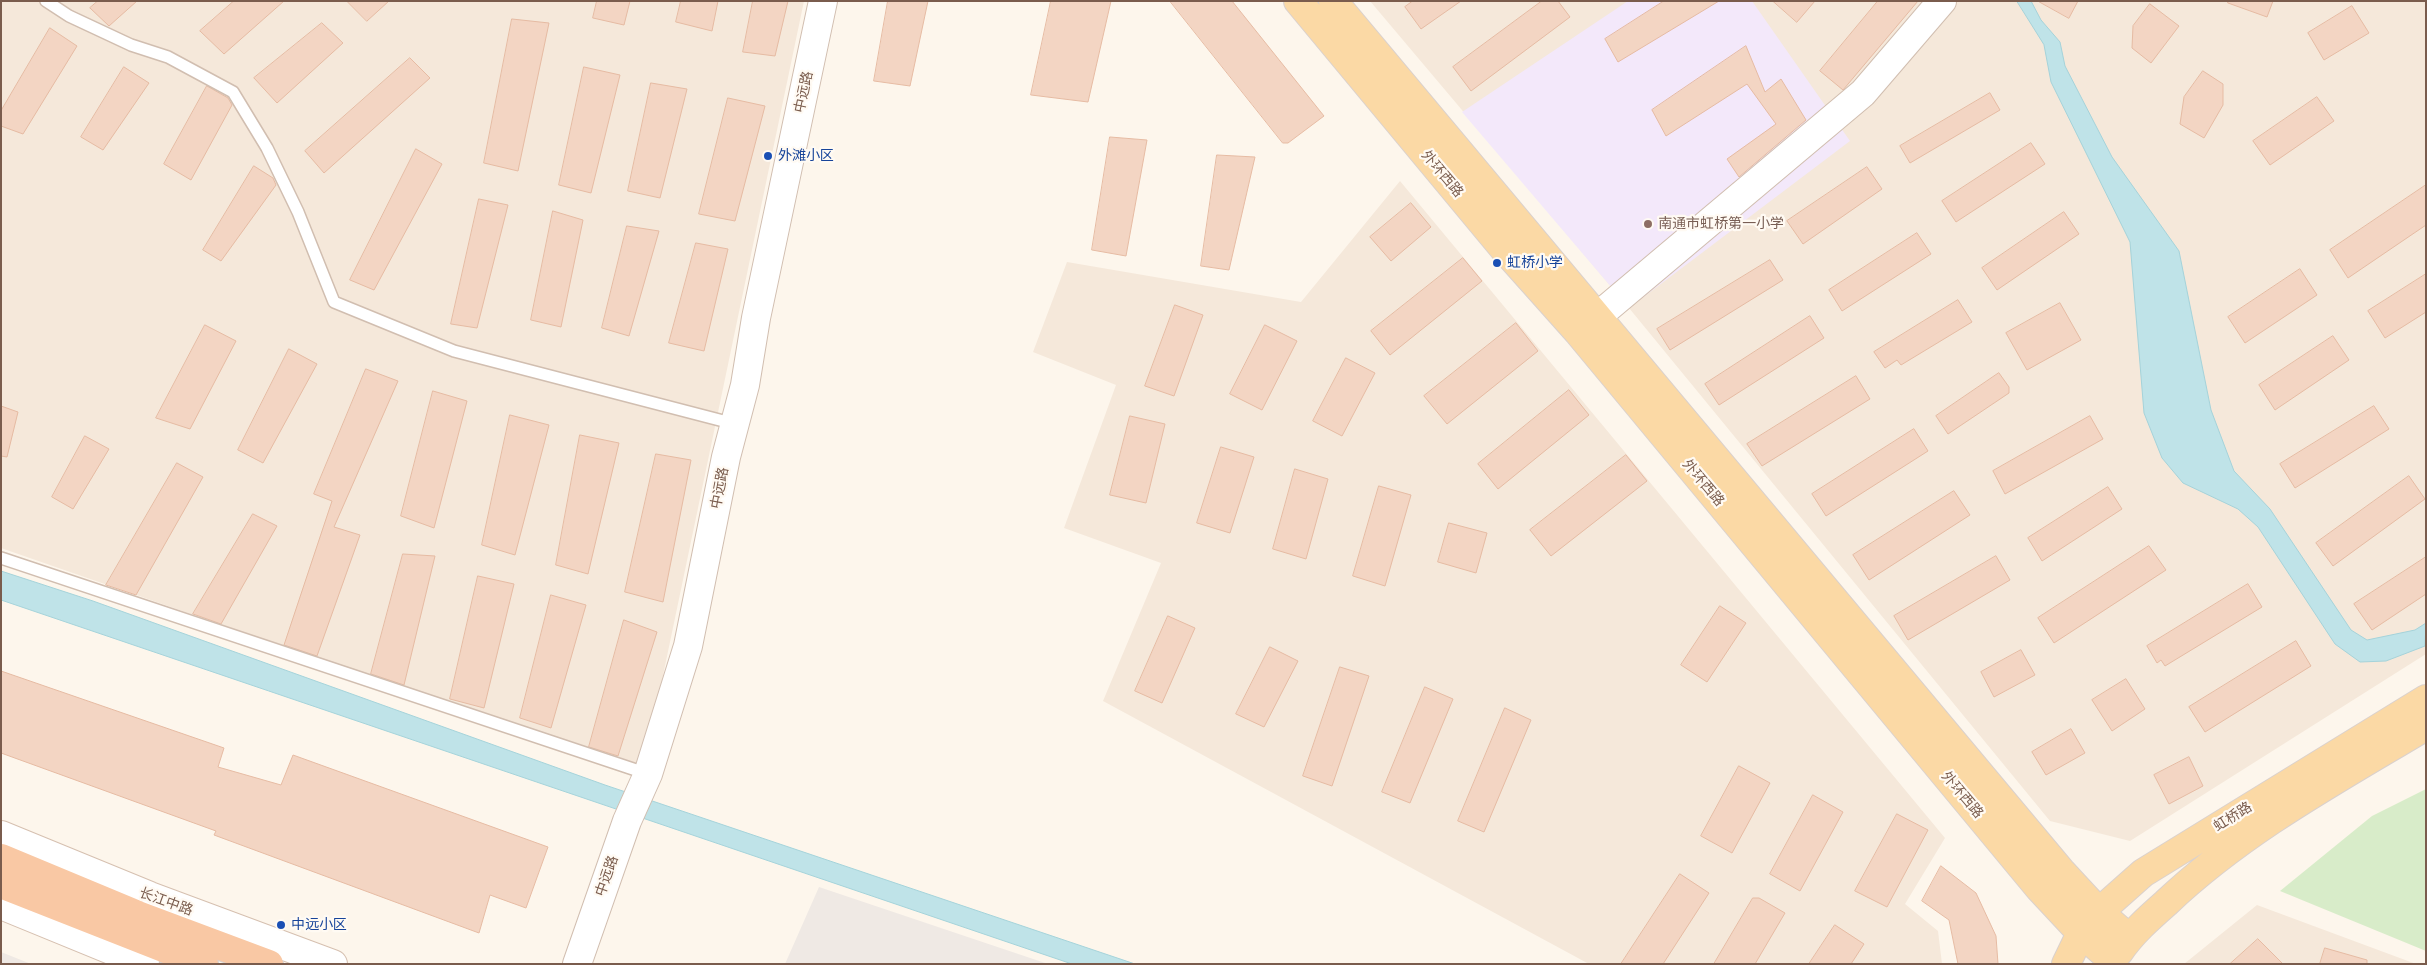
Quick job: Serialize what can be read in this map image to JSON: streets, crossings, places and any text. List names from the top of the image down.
{
  "streets": {
    "highway": ["长江中路"],
    "main road": ["外环西路", "虹桥路"],
    "street": ["中远路"]
  },
  "crossings": [
    ["外环西路", "虹桥路"]
  ],
  "places": [
    "外滩小区",
    "南通市虹桥第一小学",
    "虹桥小学",
    "中远小区"
  ]
}
